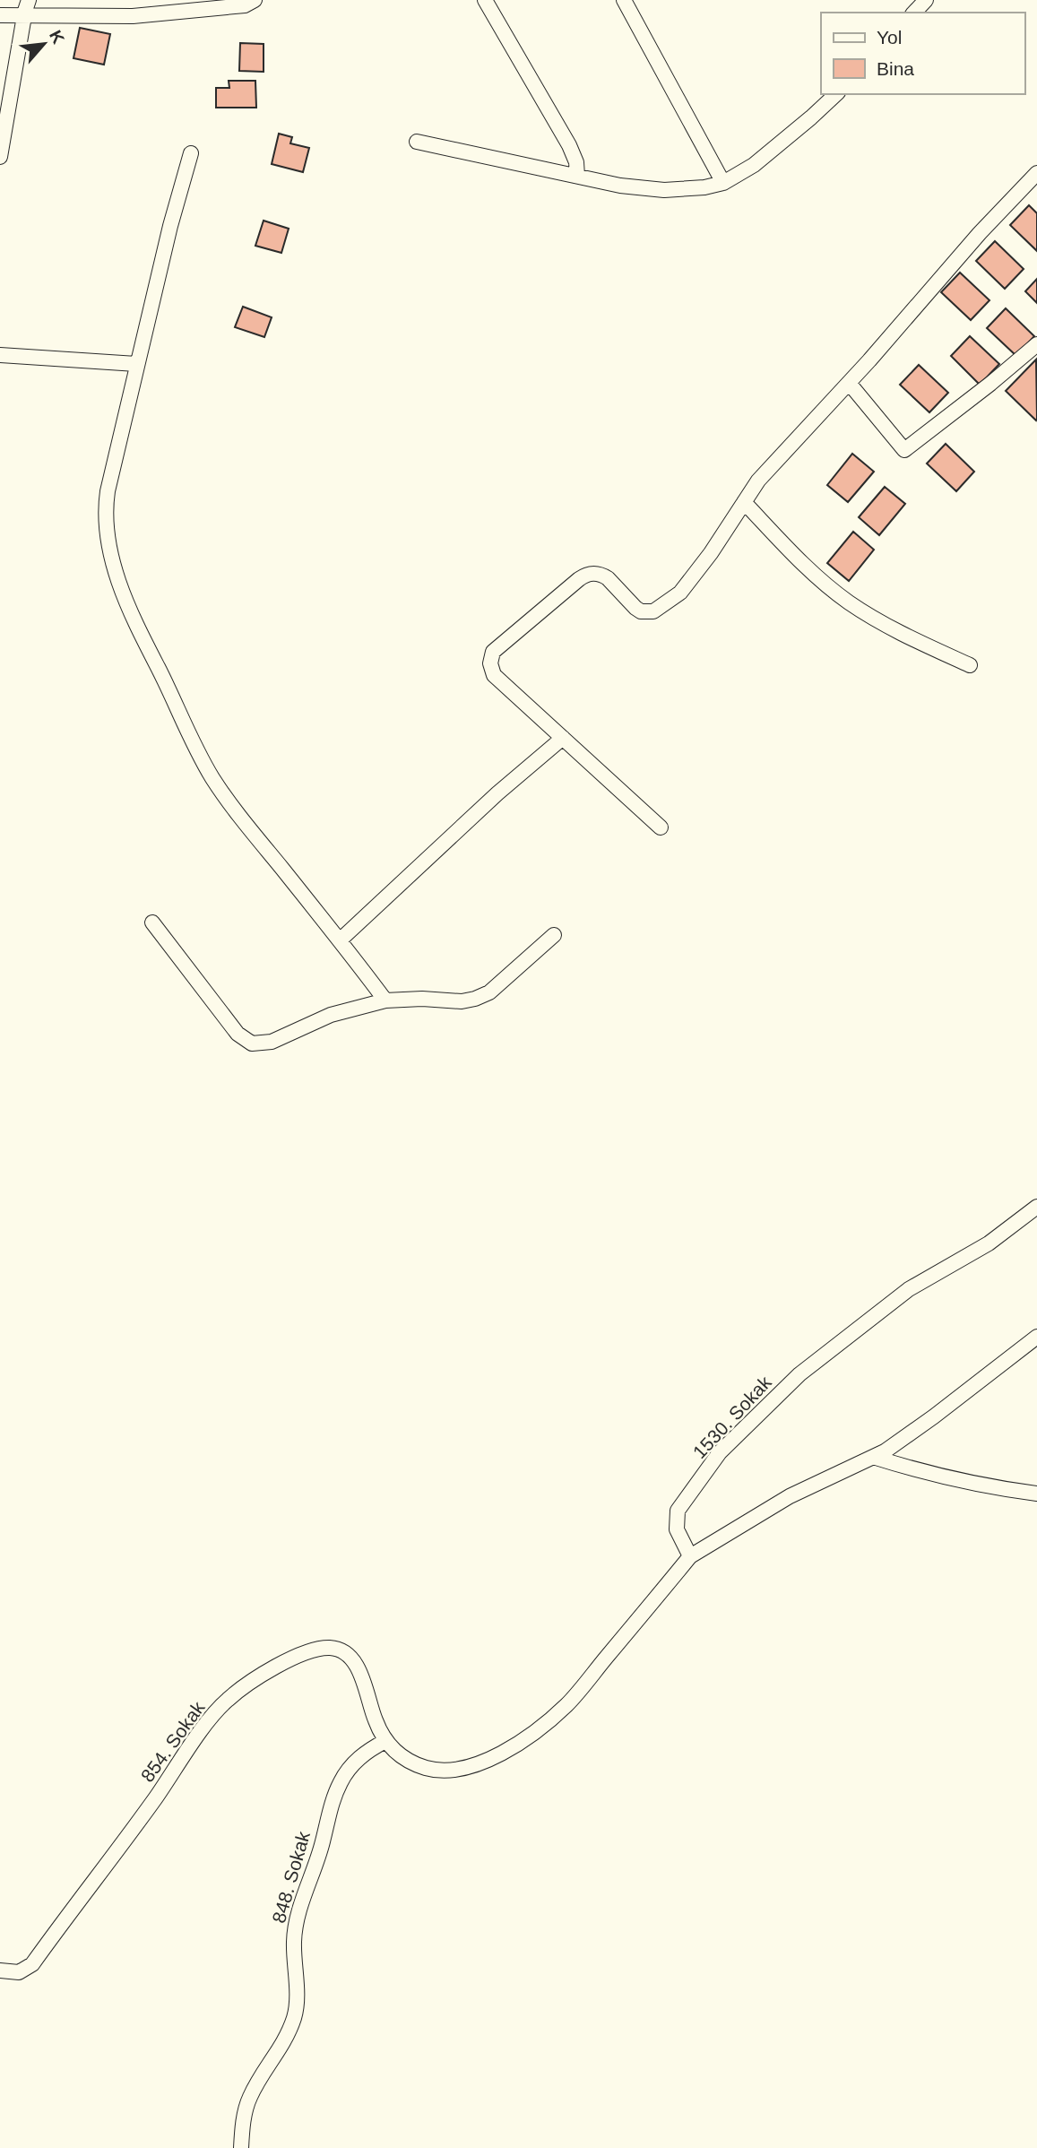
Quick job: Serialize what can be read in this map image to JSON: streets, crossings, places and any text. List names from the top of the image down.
{
  "streets": {
    "street": ["1530. Sokak", "854. Sokak", "848. Sokak"]
  },
  "crossings": [
    ["854. Sokak", "848. Sokak"]
  ],
  "legend": ["Yol", "Bina"],
  "north": "top right"
}
